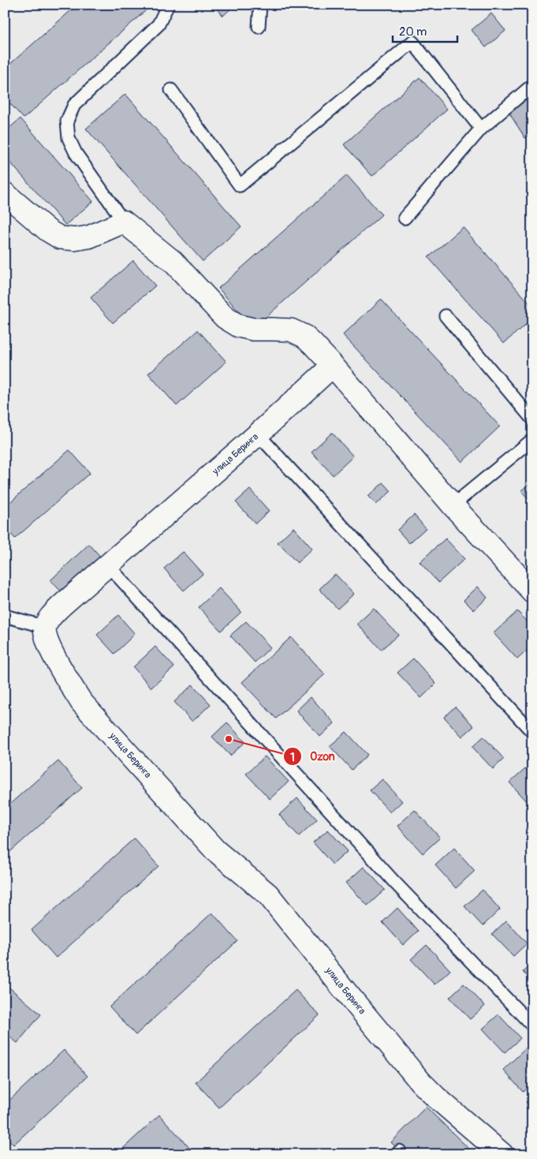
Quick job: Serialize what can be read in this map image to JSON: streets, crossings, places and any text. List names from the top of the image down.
{
  "streets": {
    "street": ["улица Беринга"]
  },
  "places": ["Ozon"],
  "scale_bar": "20 m"
}
